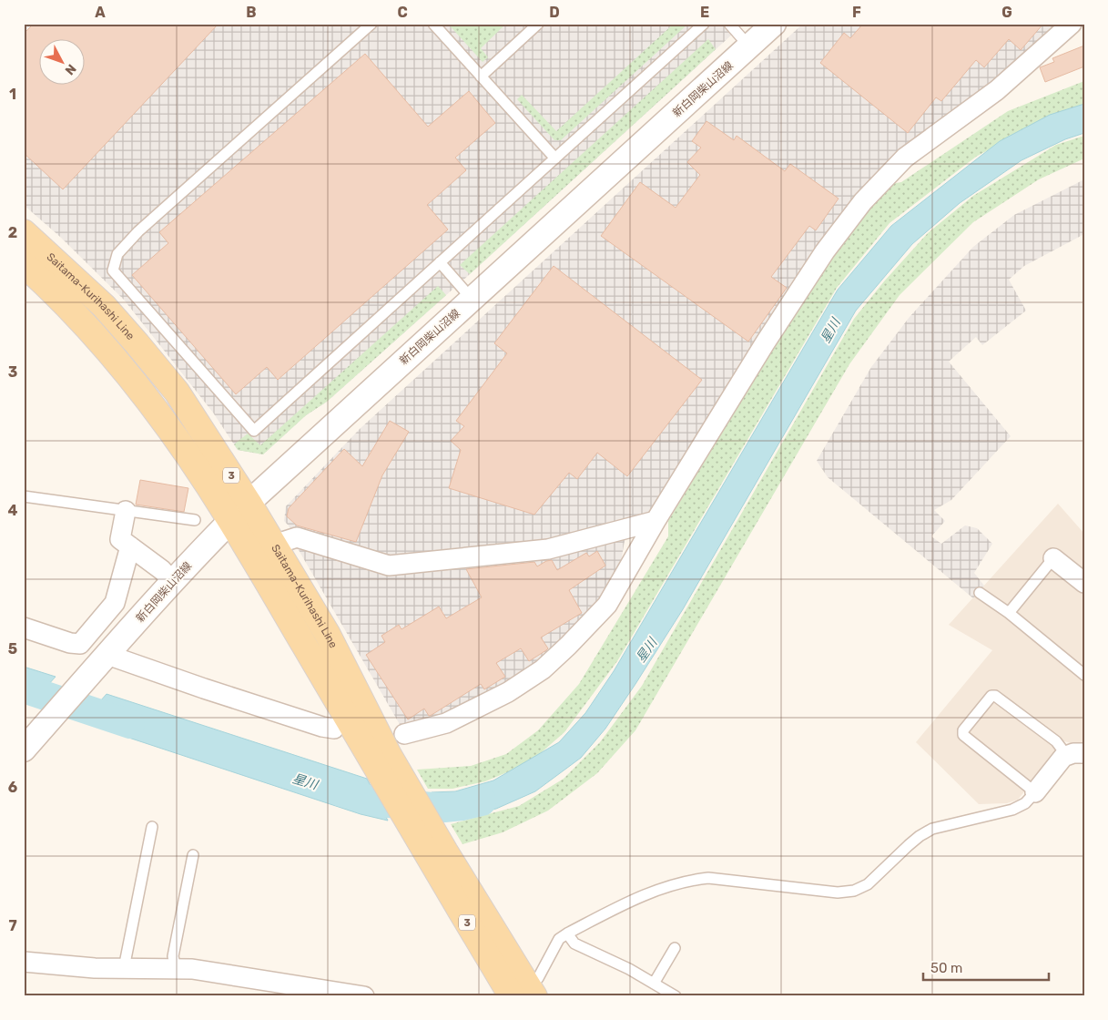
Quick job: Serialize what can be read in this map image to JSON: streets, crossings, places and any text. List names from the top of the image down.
{
  "streets": {
    "main road": ["Saitama-Kurihashi Line", "3"],
    "street": ["新白岡柴山沼線"]
  },
  "crossings": [
    ["新白岡柴山沼線", "Saitama-Kurihashi Line"]
  ],
  "water": ["星川"],
  "scale_bar": "50 m",
  "north": "bottom right",
  "grid": {
    "columns": [
      "A",
      "B",
      "C",
      "D",
      "E",
      "F",
      "G"
    ],
    "rows": [
      "1",
      "2",
      "3",
      "4",
      "5",
      "6",
      "7"
    ]
  }
}
